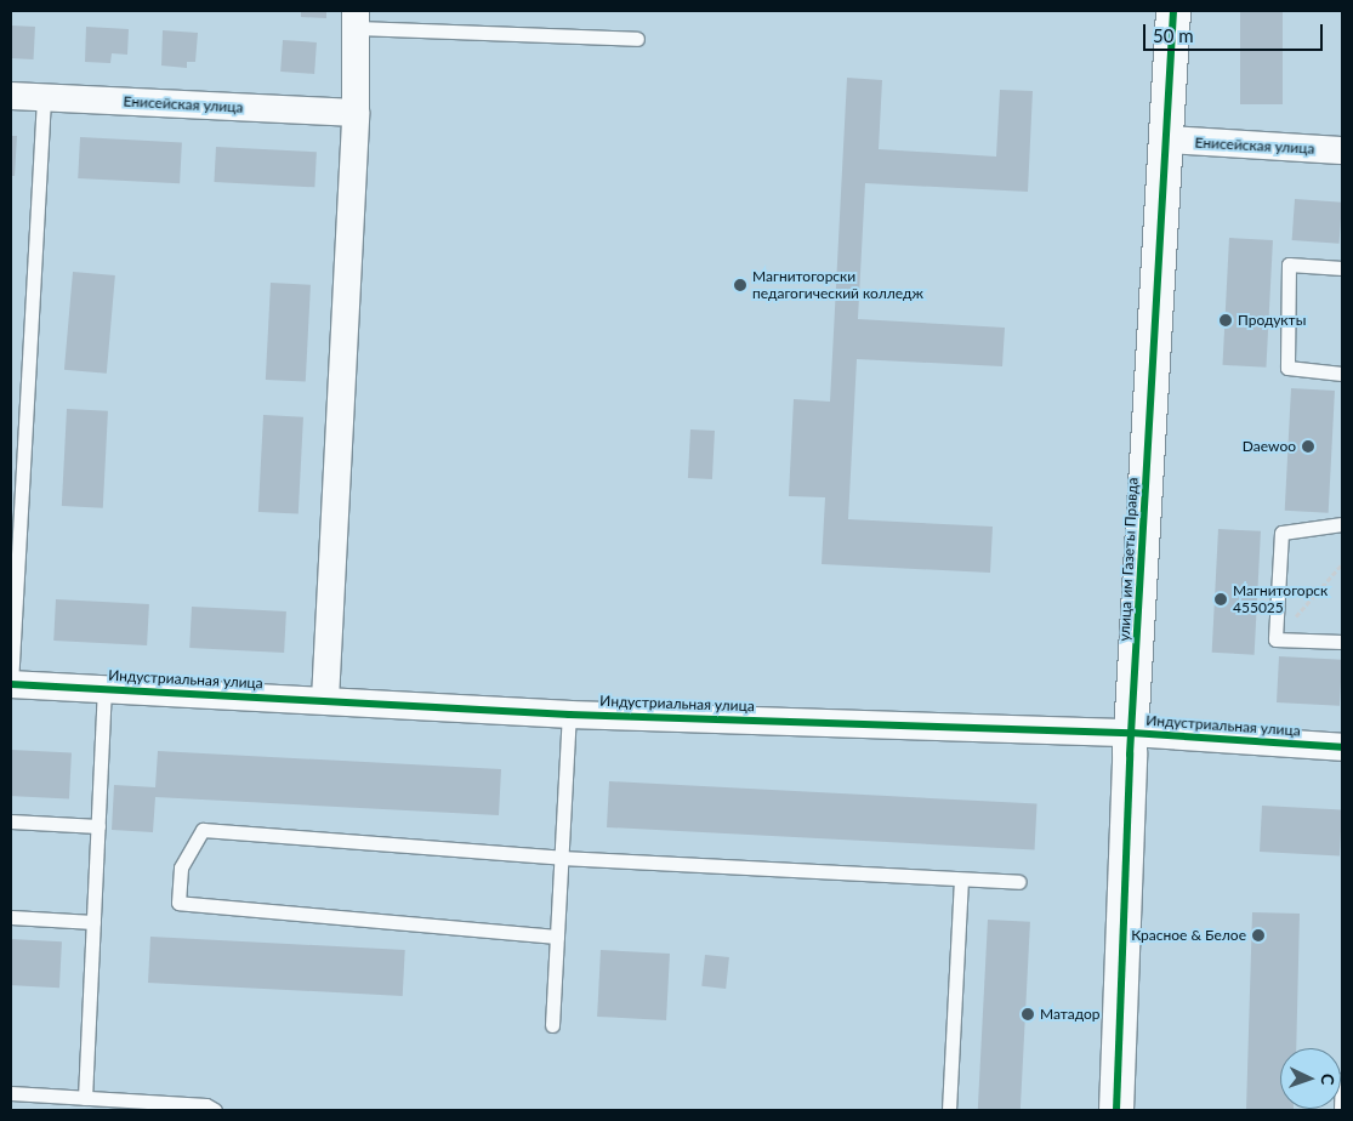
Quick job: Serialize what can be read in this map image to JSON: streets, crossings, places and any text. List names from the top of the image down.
{
  "streets": {
    "street": ["Енисейская улица", "улица им Газеты Правда", "Индустриальная улица"]
  },
  "crossings": [
    ["Енисейская улица", "улица им Газеты Правда"],
    ["улица им Газеты Правда", "Индустриальная улица"]
  ],
  "places": [
    "Магнитогорски педагогический колледж",
    "Продукты",
    "Daewoo",
    "Магнитогорск 455025",
    "Красное & Белое",
    "Матадор"
  ],
  "scale_bar": "50 m",
  "north": "right"
}
